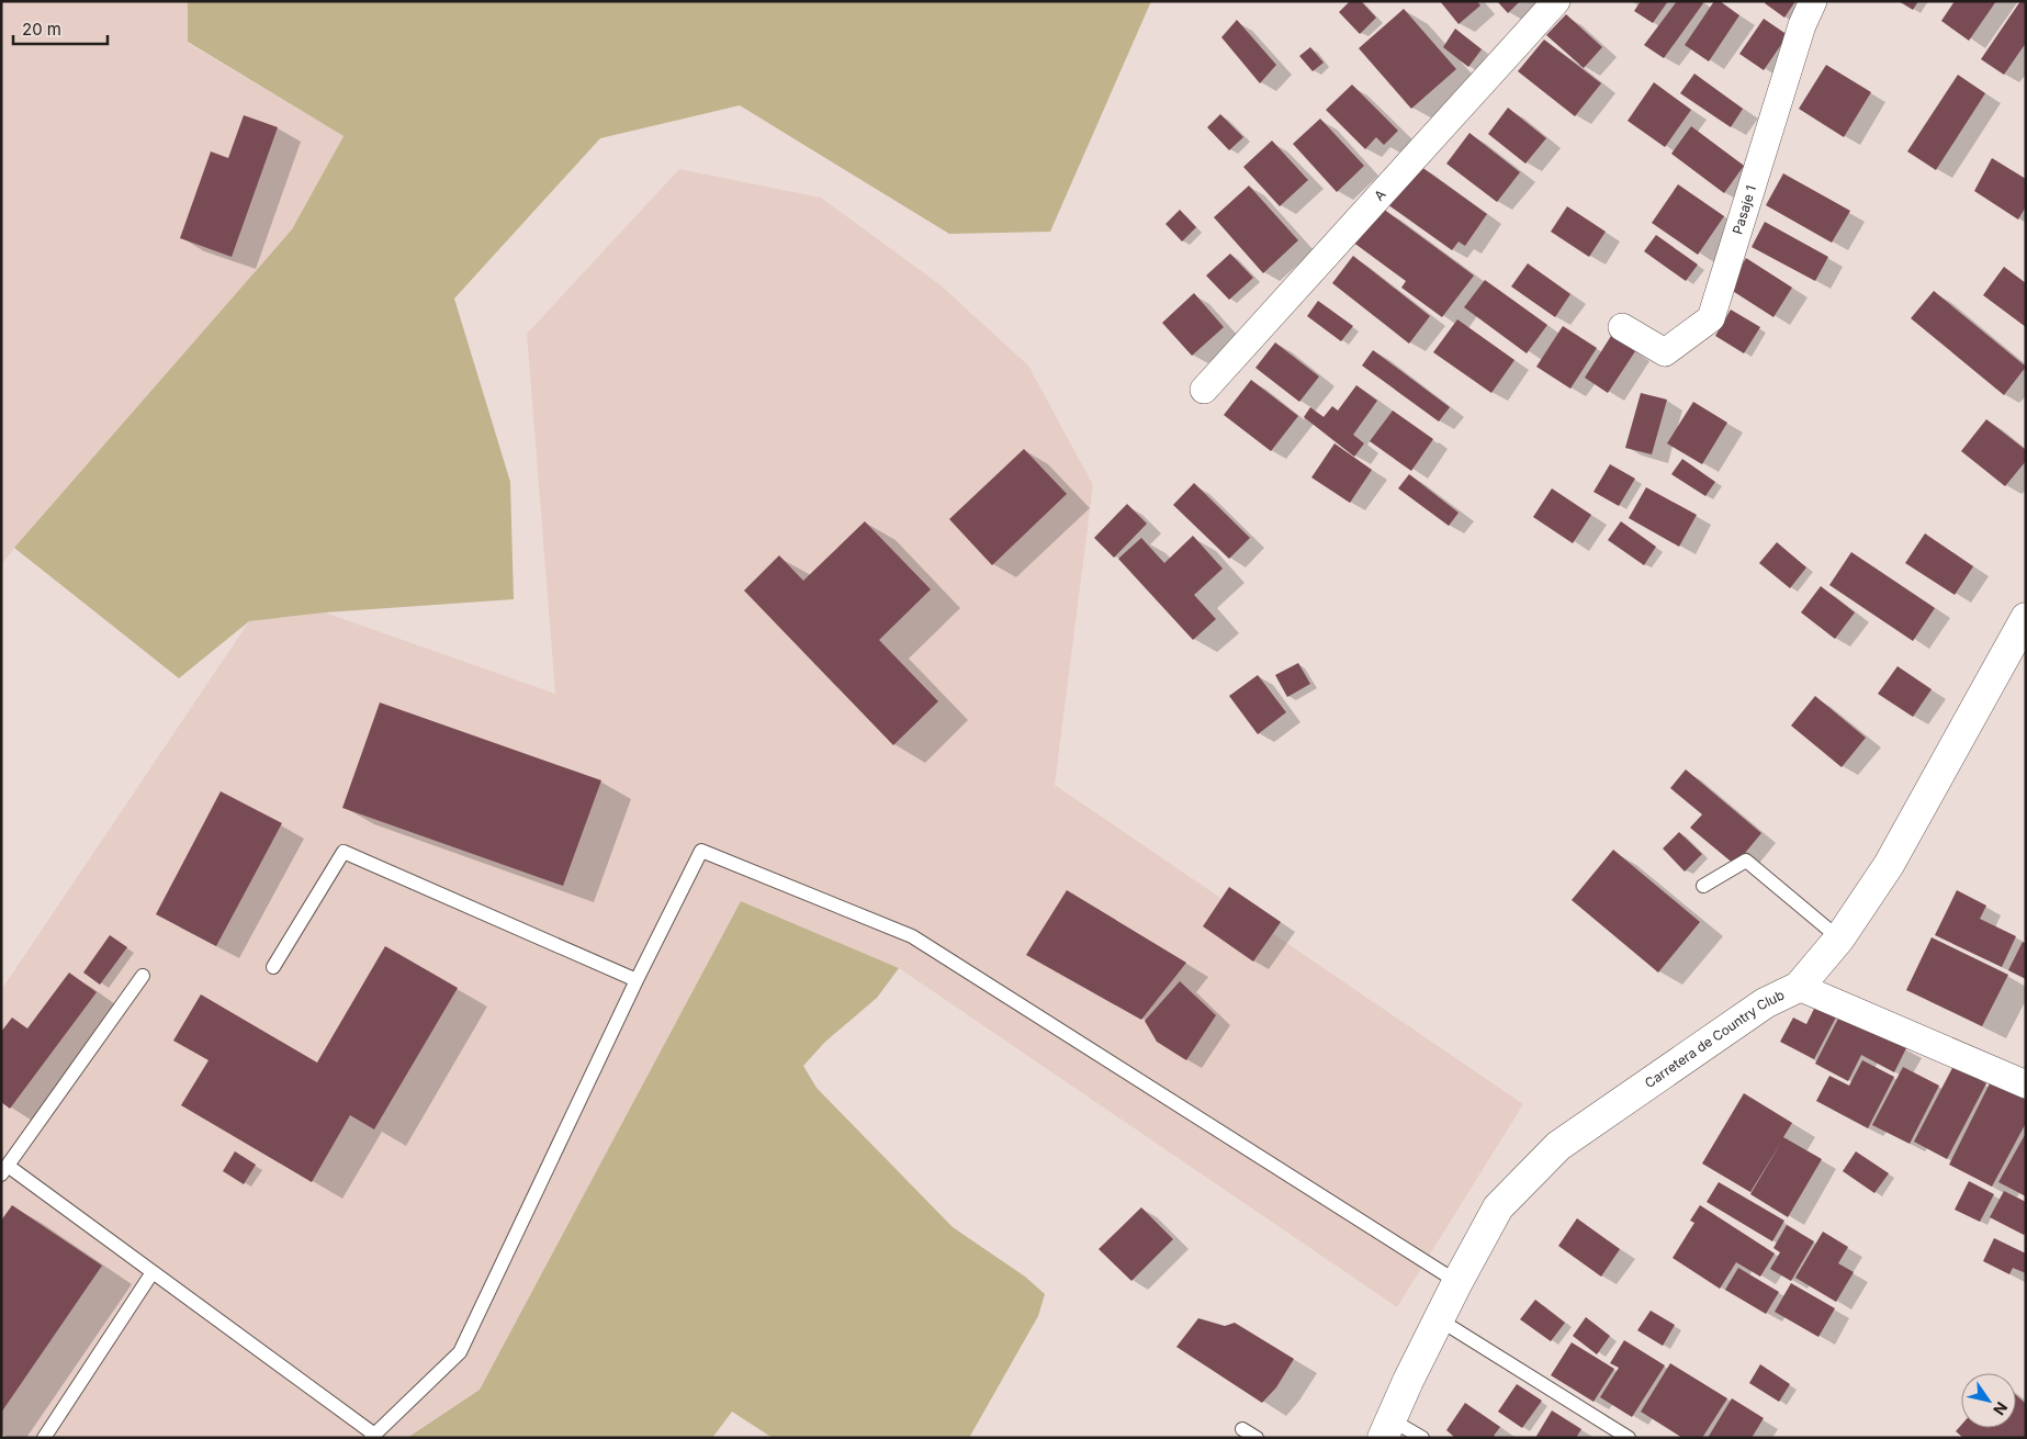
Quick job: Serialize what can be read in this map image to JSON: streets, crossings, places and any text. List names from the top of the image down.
{
  "streets": {
    "street": ["A", "Pasaje 1", "Carretera de Country Club"]
  },
  "scale_bar": "20 m",
  "north": "bottom right"
}
